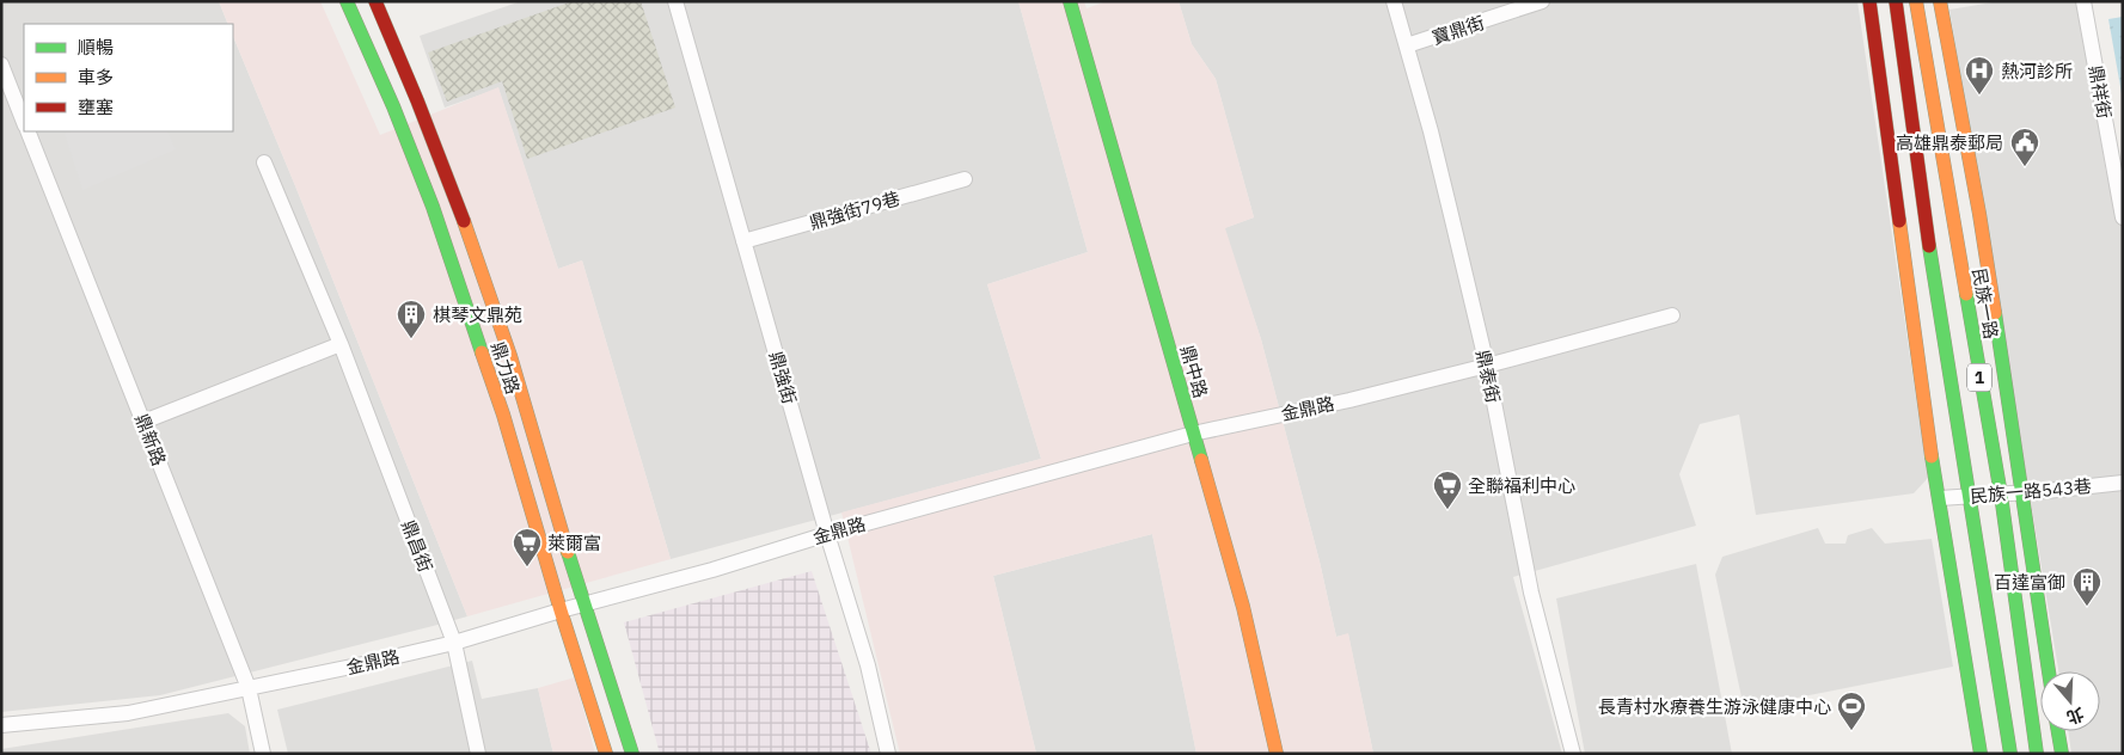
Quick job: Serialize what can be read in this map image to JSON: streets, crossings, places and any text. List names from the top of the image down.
{
  "streets": {
    "main road": [
      "民族一路",
      "鼎力路",
      "鼎中路",
      "1"
    ],
    "street": [
      "寶鼎街",
      "鼎祥街",
      "鼎強街79巷",
      "鼎泰街",
      "鼎強街",
      "金鼎路",
      "鼎新路",
      "民族一路543巷",
      "鼎昌街"
    ]
  },
  "crossings": [
    ["寶鼎街", "鼎泰街"],
    ["鼎強街79巷", "鼎強街"],
    ["民族一路", "民族一路543巷"],
    ["鼎力路", "金鼎路"],
    ["鼎中路", "金鼎路"],
    ["鼎泰街", "金鼎路"],
    ["鼎強街", "金鼎路"],
    ["1", "民族一路543巷"],
    ["金鼎路", "鼎新路"],
    ["金鼎路", "鼎昌街"]
  ],
  "places": {
    "hospital": ["熱河診所"],
    "public building": ["高雄鼎泰郵局"],
    "building": ["棋琴文鼎苑", "百達富御"],
    "supermarket": ["全聯福利中心", "萊爾富"],
    "sports": ["長青村水療養生游泳健康中心"]
  },
  "legend": ["順暢", "車多", "壅塞"],
  "north": "bottom"
}
